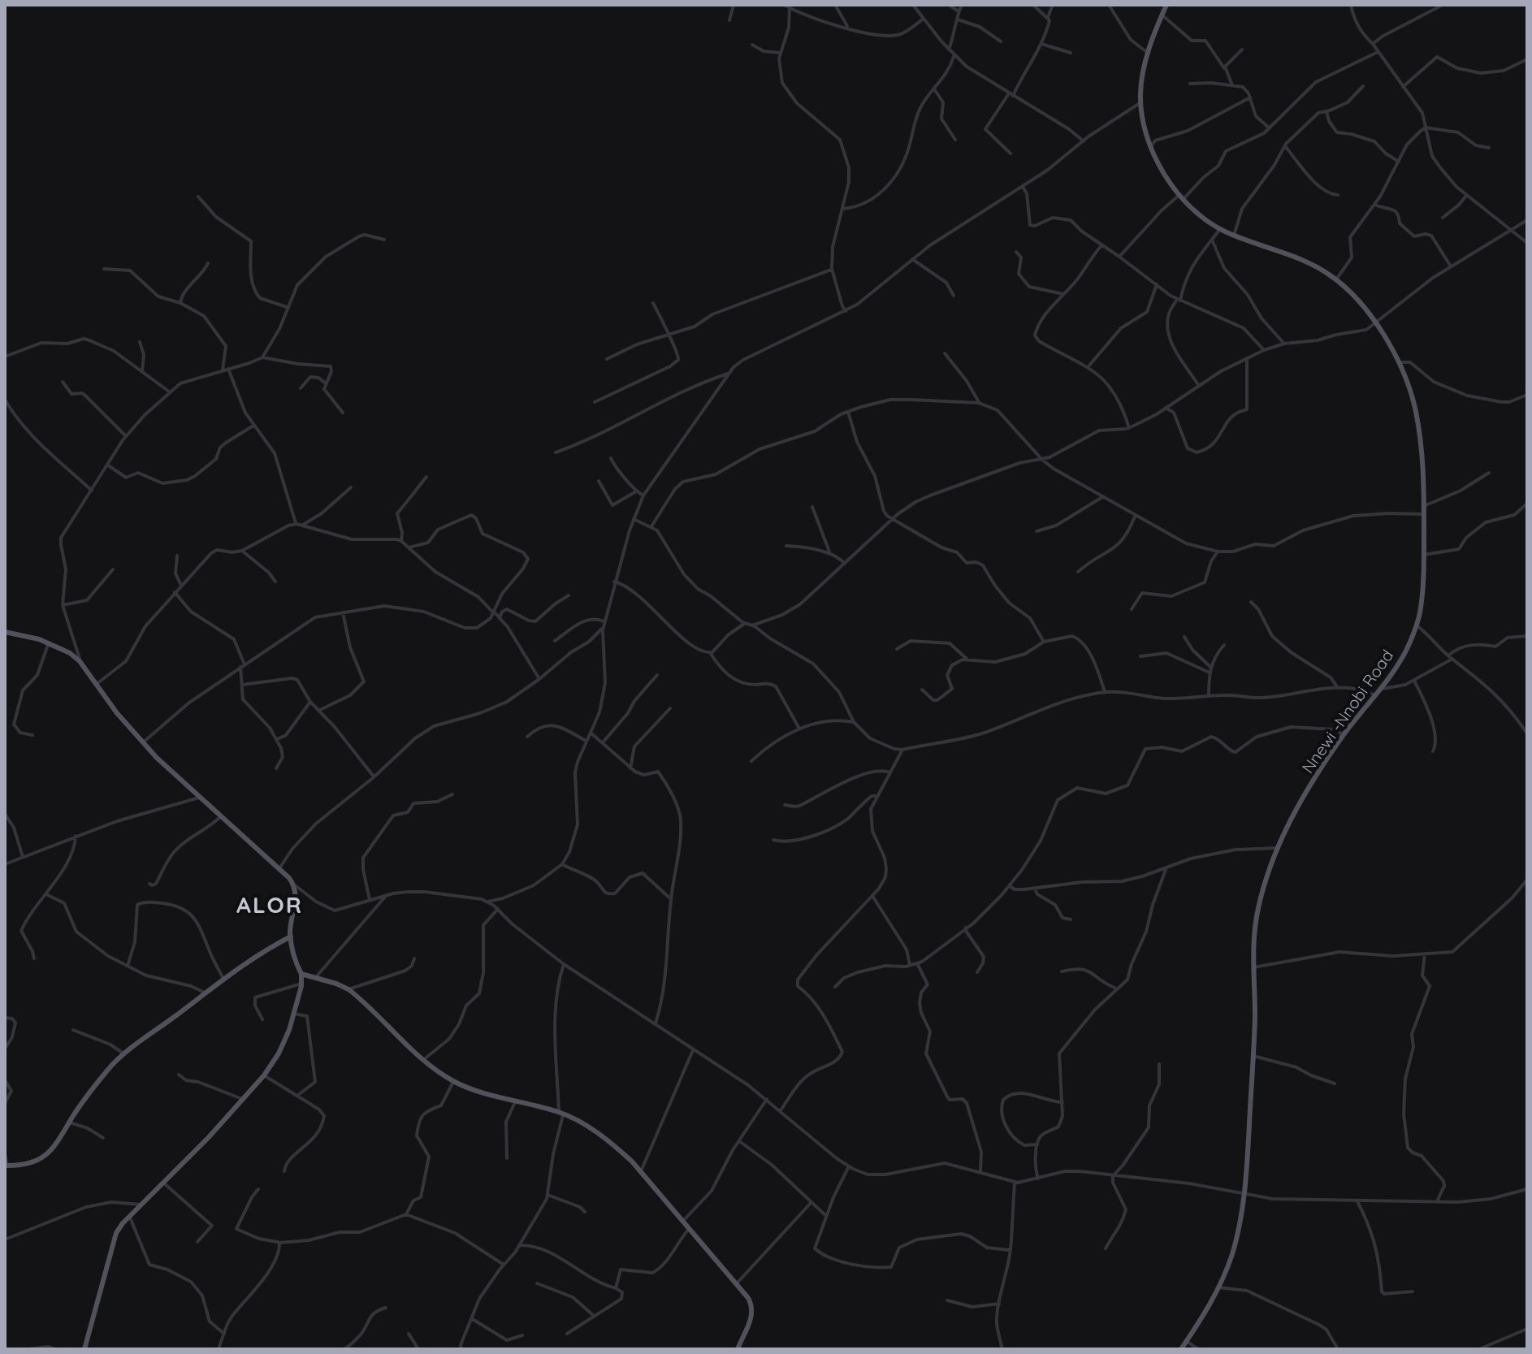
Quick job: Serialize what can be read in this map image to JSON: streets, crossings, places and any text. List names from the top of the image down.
{
  "streets": {
    "main road": ["Nnewi -Nnobi Road"]
  },
  "districts": ["ALOR"]
}
